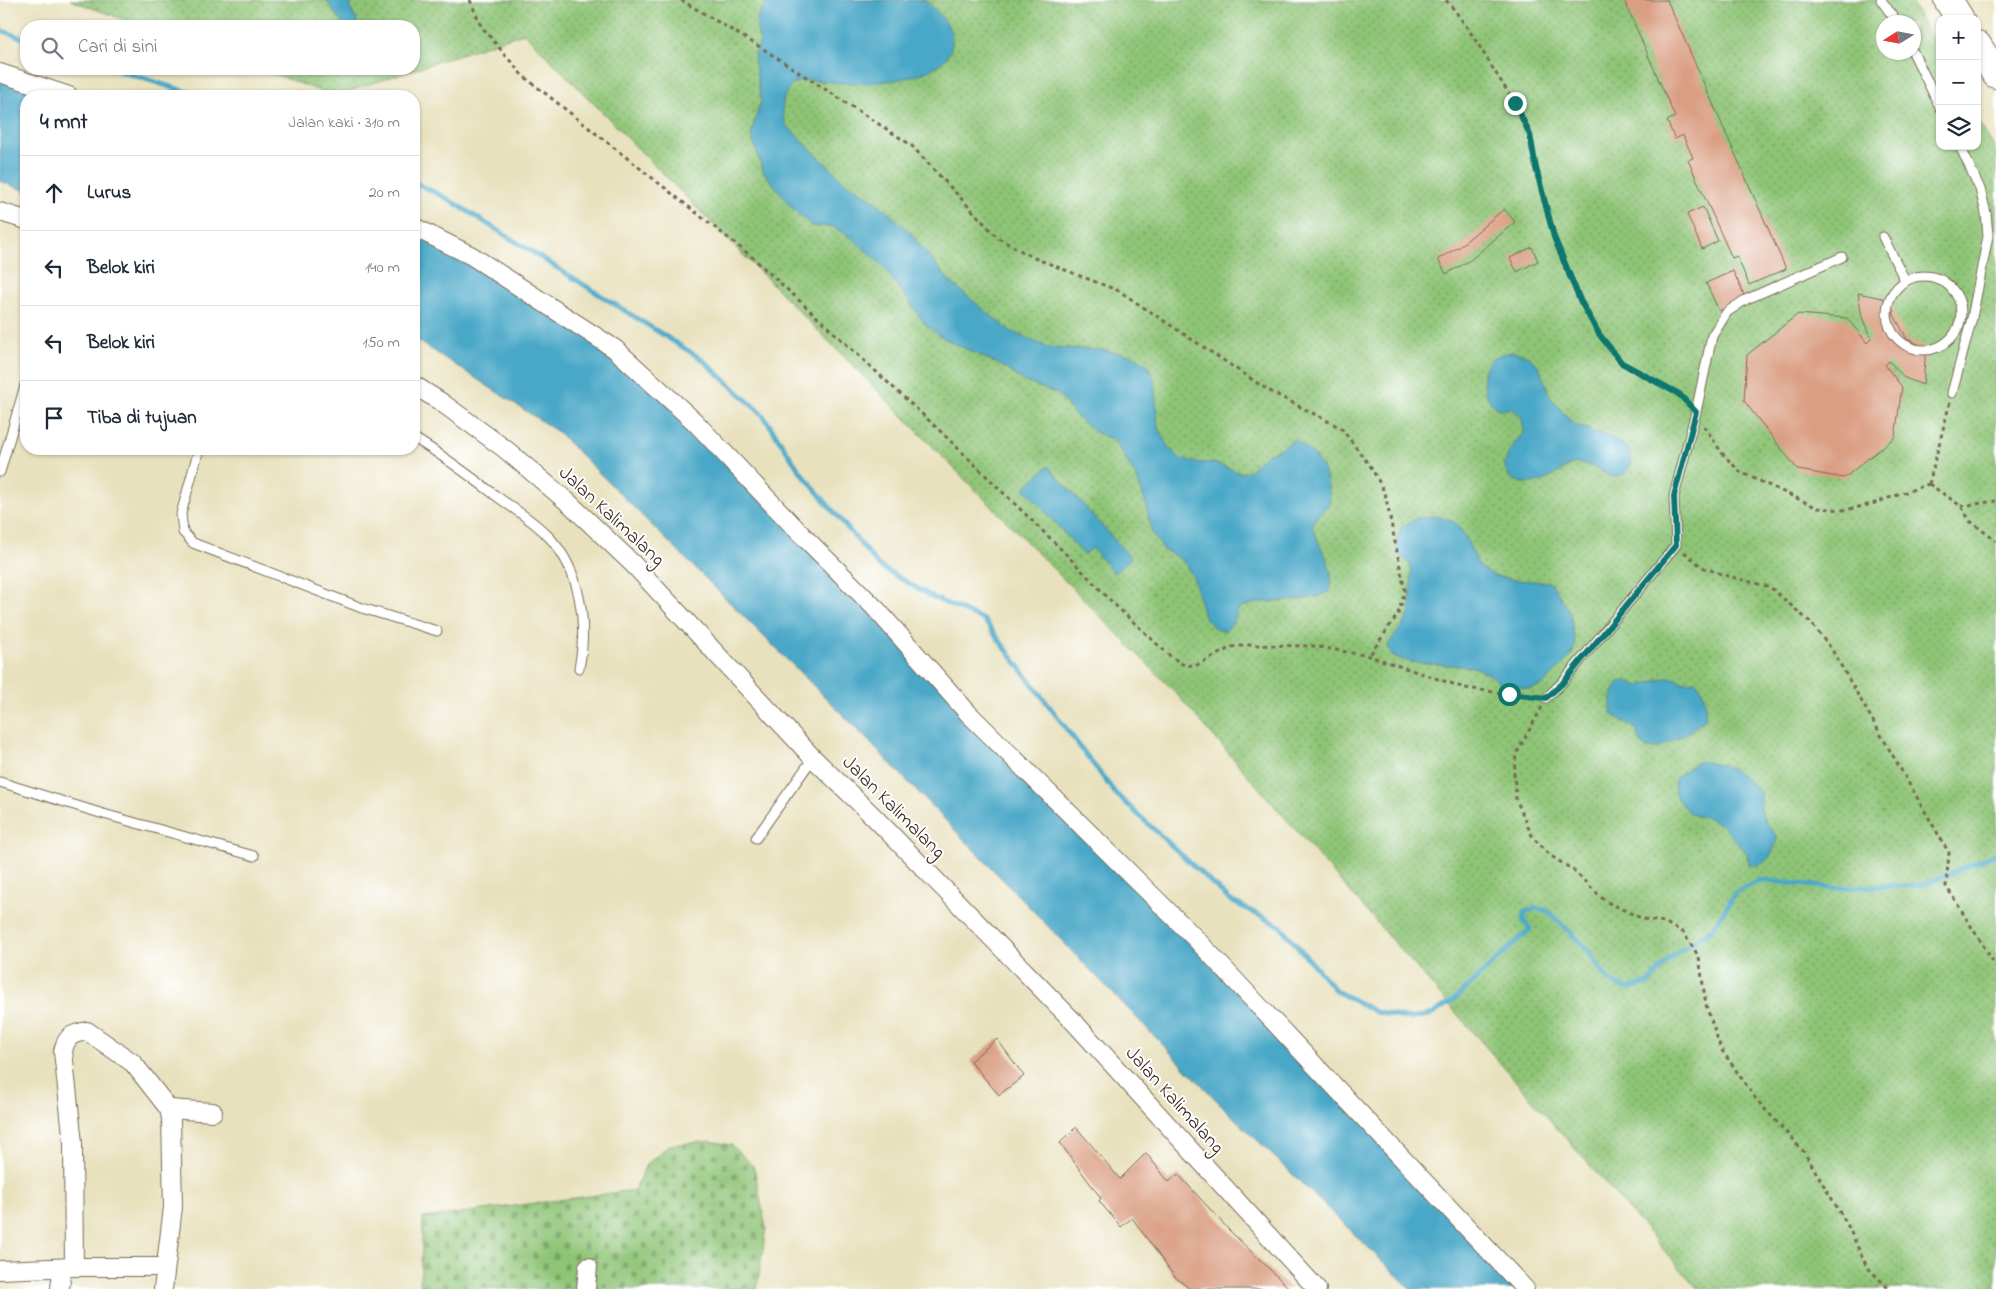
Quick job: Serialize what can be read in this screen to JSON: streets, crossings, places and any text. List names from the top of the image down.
{
  "streets": {
    "street": ["Jalan Kalimalang"]
  },
  "north": "left",
  "page": {
    "map_buttons": ["+", "−"],
    "search": "Cari di sini",
    "heading": ["4 mnt", "Jalan kaki · 310 m"],
    "list": [
      ["Lurus", "20 m"],
      ["Belok kiri", "140 m"],
      ["Belok kiri", "150 m"],
      "Tiba di tujuan"
    ]
  }
}
